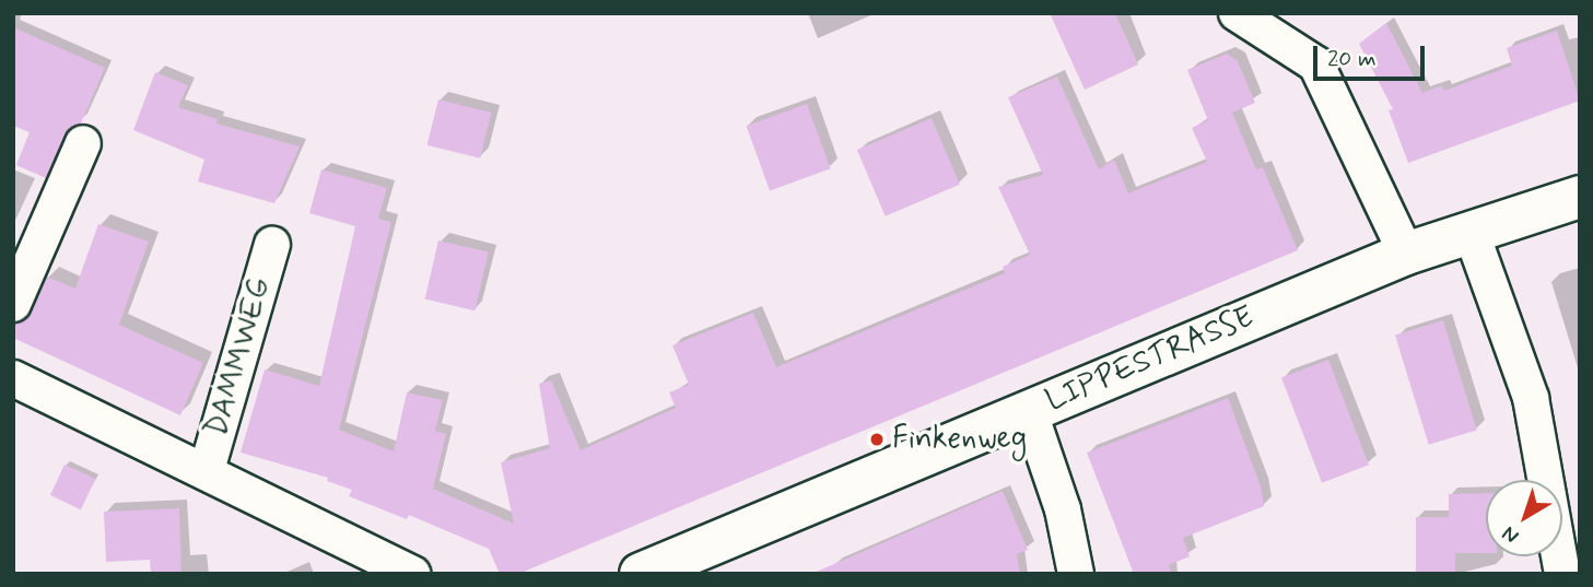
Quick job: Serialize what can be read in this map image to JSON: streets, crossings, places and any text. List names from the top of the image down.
{
  "streets": {
    "main road": ["LIPPESTRASSE"],
    "street": ["DAMMWEG"]
  },
  "places": ["Finkenweg"],
  "scale_bar": "20 m",
  "north": "bottom left"
}
